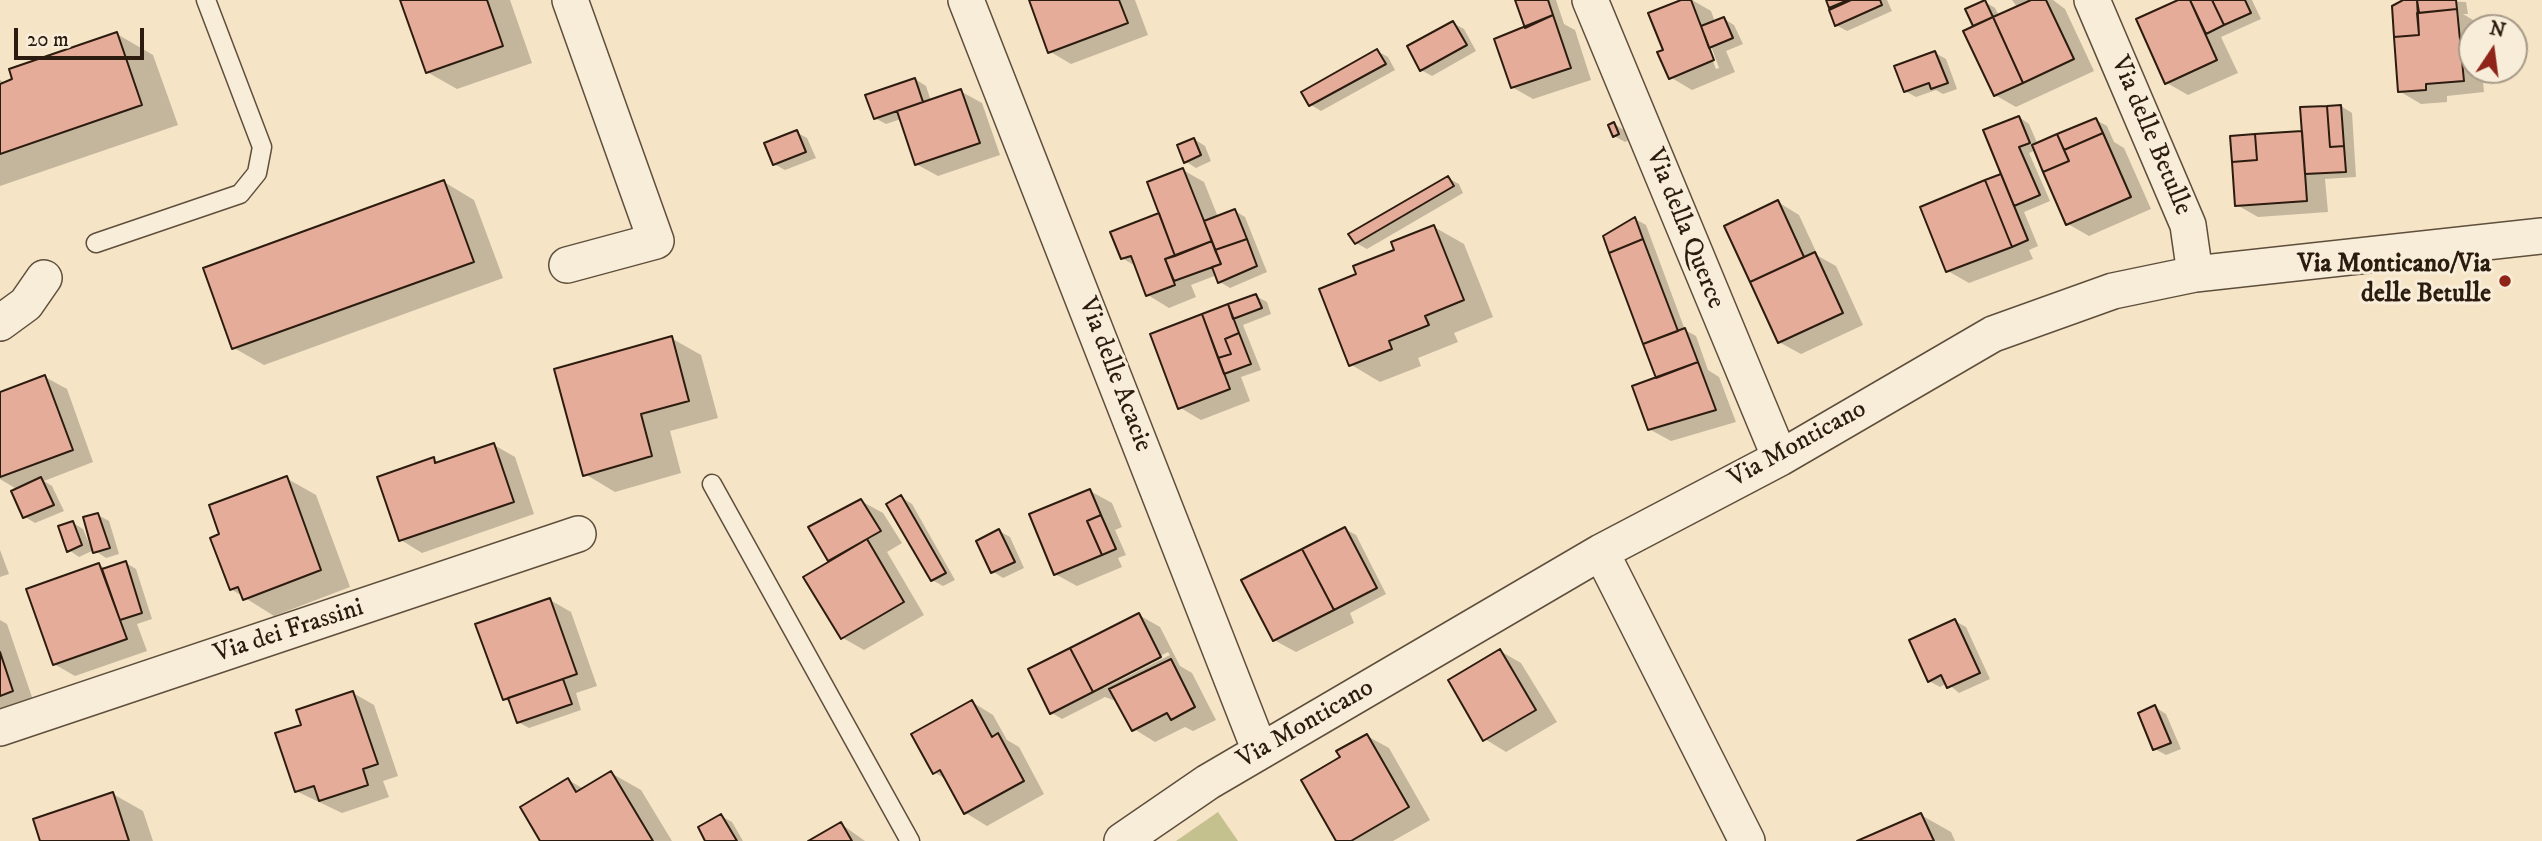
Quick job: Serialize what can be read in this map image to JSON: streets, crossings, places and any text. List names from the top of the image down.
{
  "streets": {
    "street": [
      "Via delle Betulle",
      "Via della Querce",
      "Via delle Acacie",
      "Via Monticano",
      "Via dei Frassini"
    ]
  },
  "crossings": [
    ["Via delle Betulle", "Via Monticano"],
    ["Via della Querce", "Via Monticano"],
    ["Via delle Acacie", "Via Monticano"]
  ],
  "places": ["Via Monticano/Via delle Betulle"],
  "scale_bar": "20 m",
  "north": "top"
}
